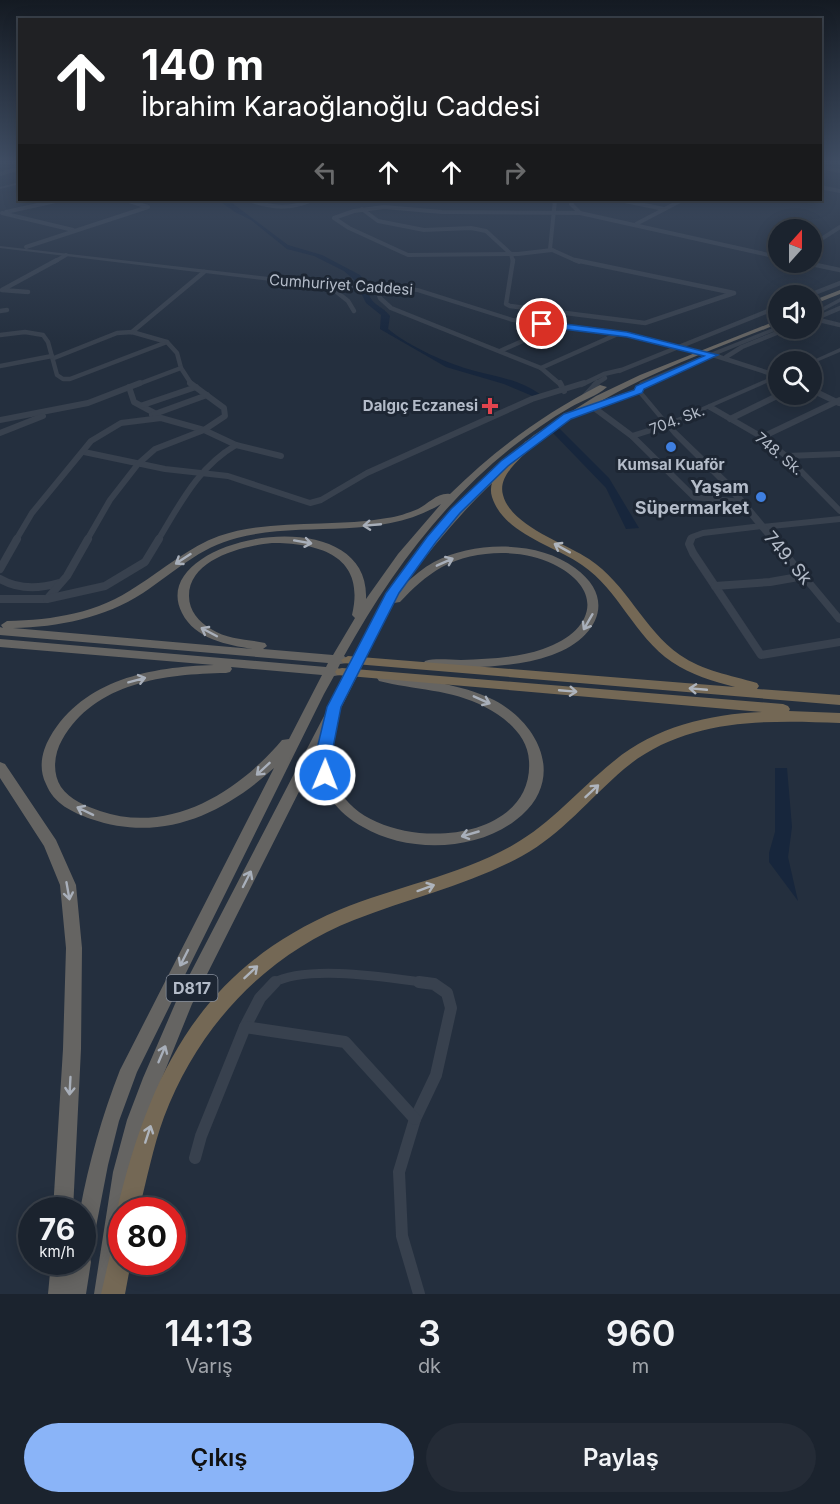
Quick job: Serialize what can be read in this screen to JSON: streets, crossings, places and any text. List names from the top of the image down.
{
  "streets": {
    "highway": ["D817"],
    "street": [
      "Cumhuriyet Caddesi",
      "704. Sk.",
      "748. Sk.",
      "749. Sk"
    ]
  },
  "crossings": [
    ["Cumhuriyet Caddesi", "D817"],
    ["704. Sk.", "748. Sk."],
    ["704. Sk.", "749. Sk"]
  ],
  "places": {
    "health": ["Dalgıç Eczanesi"],
    "other": ["Kumsal Kuaför", "Yaşam Süpermarket"]
  },
  "north": "top",
  "page": {
    "turn": ["140 m", "İbrahim Karaoğlanoğlu Caddesi"],
    "speed": "76 km/h",
    "limit": "80",
    "eta": [
      "14:13",
      "Varış",
      "3",
      "dk",
      "960",
      "m"
    ],
    "buttons": ["Çıkış", "Paylaş"]
  }
}
